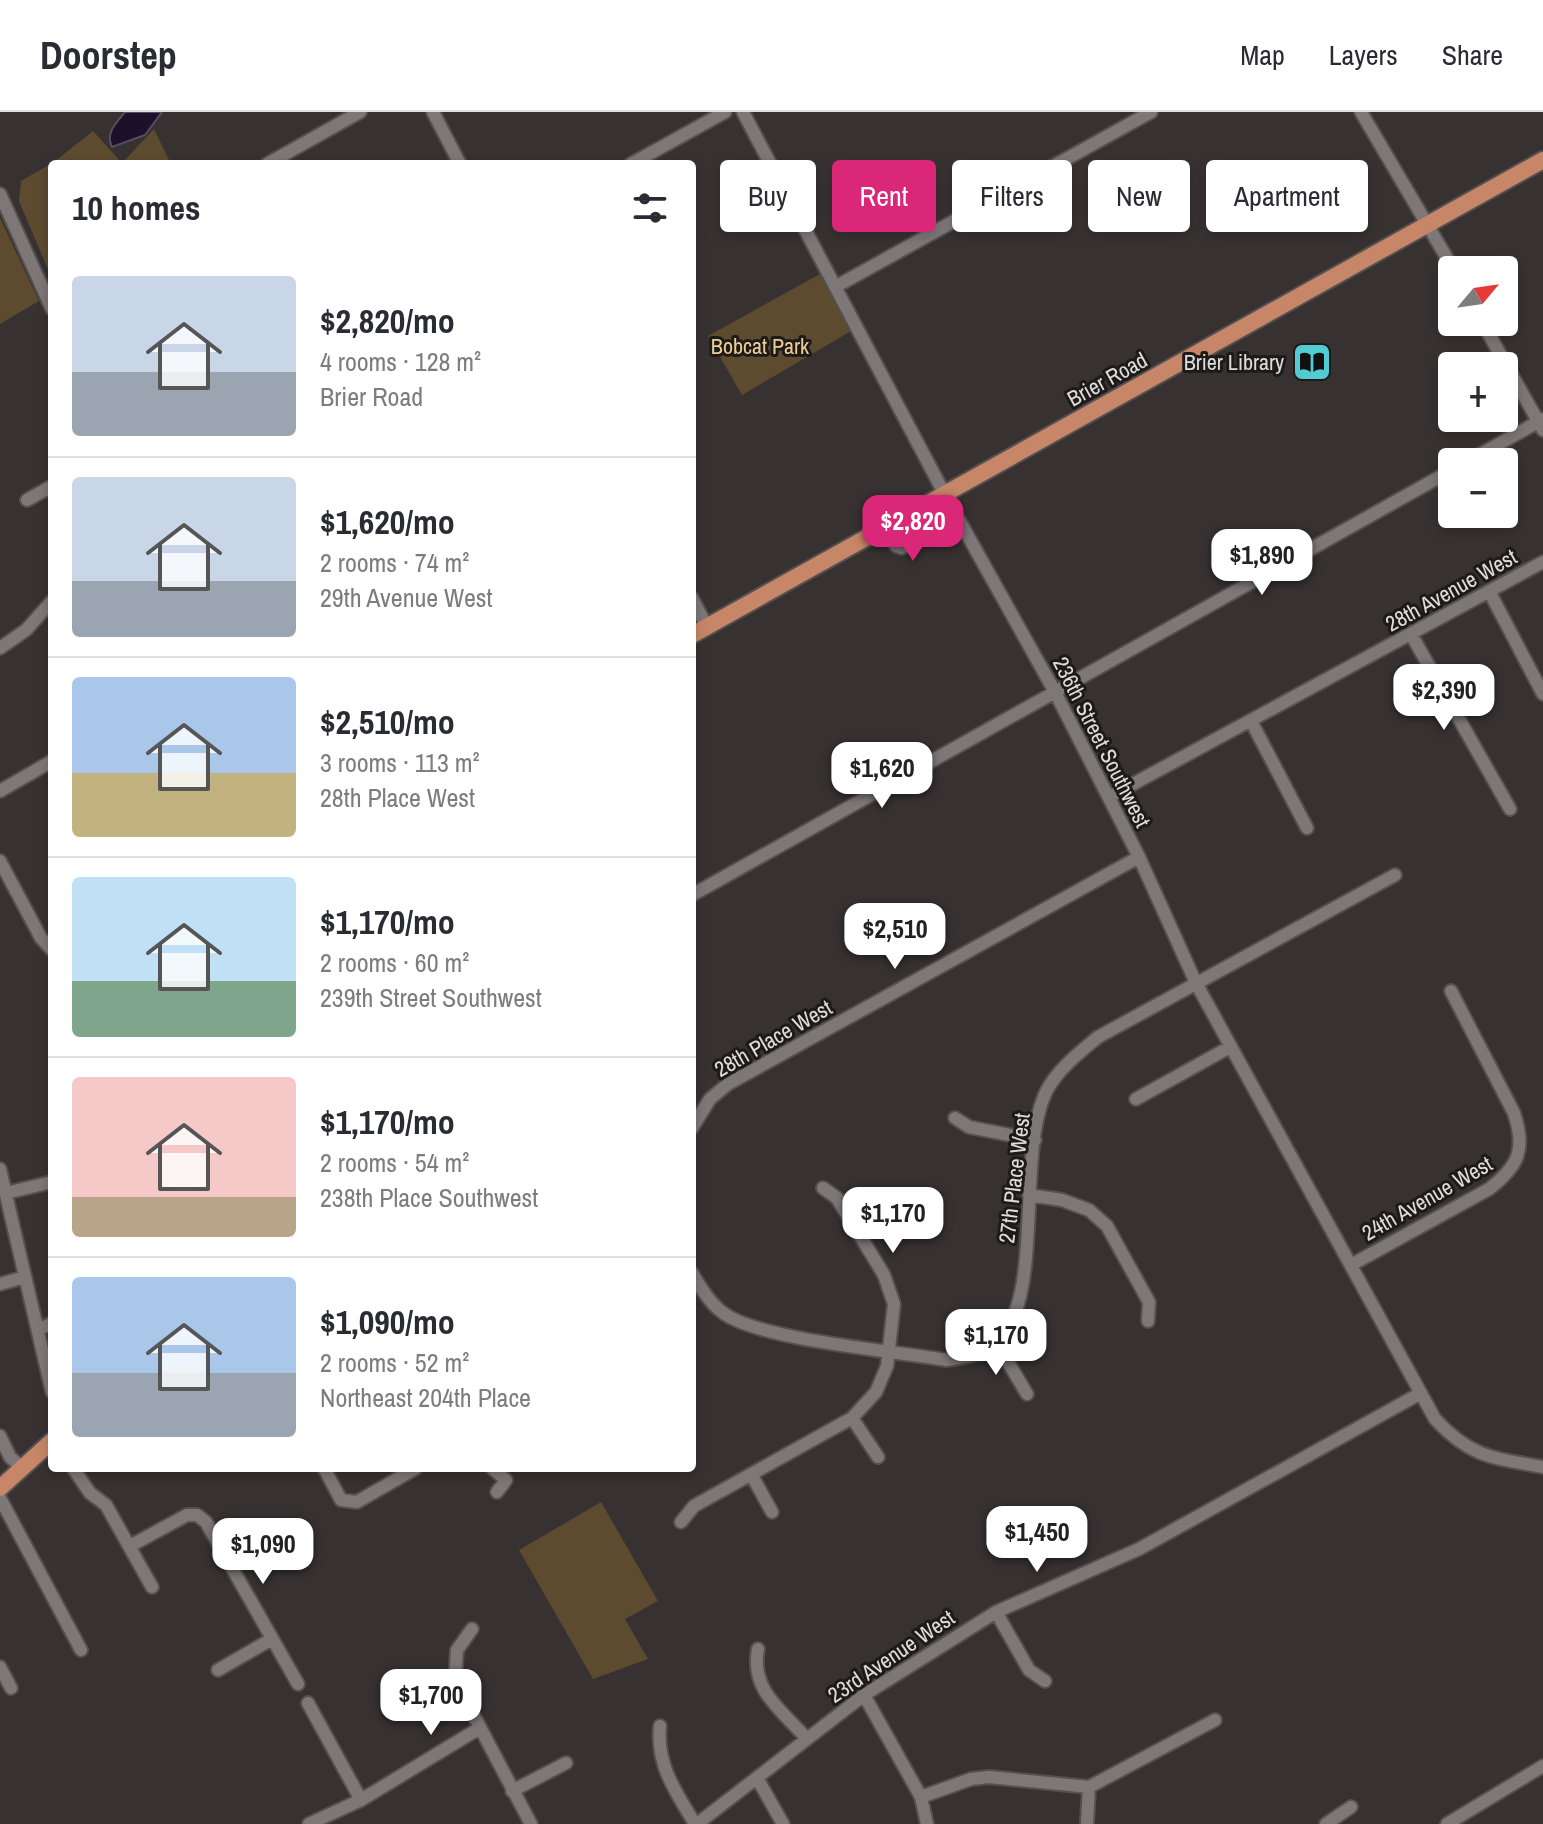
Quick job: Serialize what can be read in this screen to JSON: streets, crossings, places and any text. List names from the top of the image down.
{
  "streets": {
    "main road": ["Brier Road"],
    "street": [
      "28th Avenue West",
      "236th Street Southwest",
      "28th Place West",
      "27th Place West",
      "24th Avenue West",
      "23rd Avenue West"
    ]
  },
  "crossings": [
    ["Brier Road", "236th Street Southwest"],
    ["28th Avenue West", "236th Street Southwest"],
    ["236th Street Southwest", "28th Place West"],
    ["236th Street Southwest", "27th Place West"],
    ["236th Street Southwest", "24th Avenue West"],
    ["236th Street Southwest", "23rd Avenue West"]
  ],
  "parks": ["Bobcat Park"],
  "places": {
    "library": ["Brier Library"]
  },
  "north": "top right",
  "page": {
    "header": "Doorstep",
    "nav": ["Map", "Layers", "Share"],
    "chip": [
      "Buy",
      "Rent",
      "Filters",
      "New",
      "Apartment"
    ],
    "heading": "10 homes",
    "map_buttons": ["+", "−"],
    "list": [
      {
        "name": "$2,820/mo",
        "note": "4 rooms · 128 m² · Brier Road"
      },
      {
        "name": "$1,620/mo",
        "note": "2 rooms · 74 m² · 29th Avenue West"
      },
      {
        "name": "$2,510/mo",
        "note": "3 rooms · 113 m² · 28th Place West"
      },
      {
        "name": "$1,170/mo",
        "note": "2 rooms · 60 m² · 239th Street Southwest"
      },
      {
        "name": "$1,170/mo",
        "note": "2 rooms · 54 m² · 238th Place Southwest"
      },
      {
        "name": "$1,090/mo",
        "note": "2 rooms · 52 m² · Northeast 204th Place"
      }
    ],
    "price": [
      "$2,820",
      "$1,890",
      "$2,390",
      "$1,620",
      "$2,510",
      "$1,170",
      "$1,170",
      "$1,450",
      "$1,090",
      "$1,700"
    ]
  }
}
